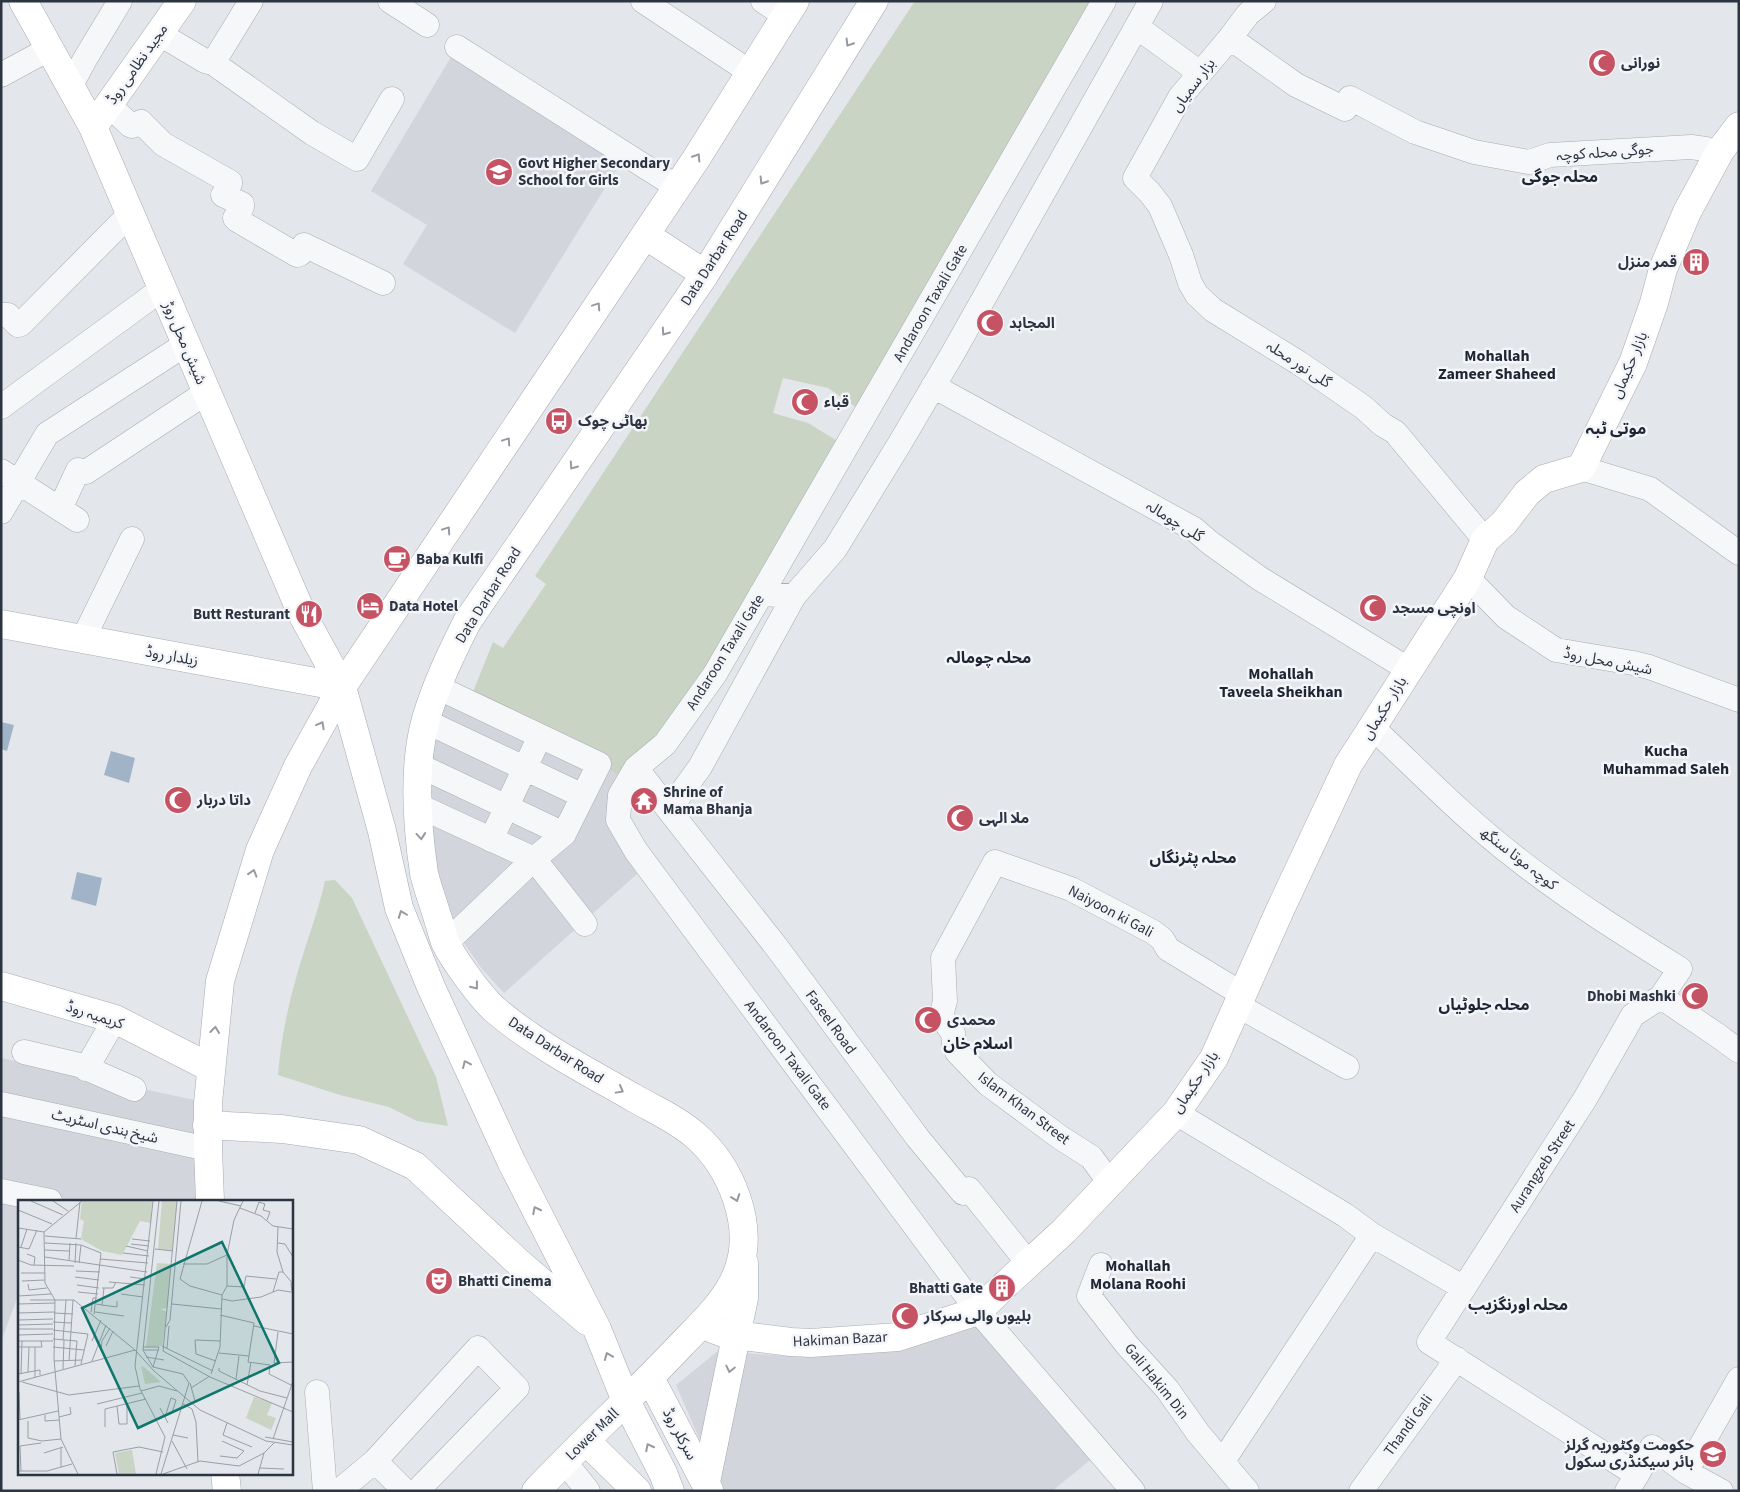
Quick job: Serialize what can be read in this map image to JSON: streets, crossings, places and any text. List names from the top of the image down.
{
  "streets": {
    "main road": [
      "مجید نظامی روڈ",
      "Data Darbar Road",
      "شیش محل روڑ",
      "بازار حکیماں",
      "زیلدار روڈ",
      "کریمیہ روڈ",
      "Hakiman Bazar",
      "Lower Mall",
      "سرکلر روڈ"
    ],
    "street": [
      "بزار سمیاں",
      "جوگی محلہ کوچہ",
      "Andaroon Taxali Gate",
      "گلی نور محلہ",
      "گلی چومالہ",
      "شیش محل روڈ",
      "کوچہ موتا سنگھ",
      "Naiyoon ki Gali",
      "Faseel Road",
      "Islam Khan Street",
      "شیخ ہندی اسٹریٹ",
      "Aurangzeb Street",
      "Gali Hakim Din",
      "Thandi Gali"
    ]
  },
  "crossings": [
    ["مجید نظامی روڈ", "شیش محل روڑ"],
    ["بزار سمیاں", "جوگی محلہ کوچہ"],
    ["بزار سمیاں", "گلی نور محلہ"],
    ["جوگی محلہ کوچہ", "بازار حکیماں"],
    ["Data Darbar Road", "Hakiman Bazar"],
    ["Data Darbar Road", "Lower Mall"],
    ["Data Darbar Road", "سرکلر روڈ"],
    ["Andaroon Taxali Gate", "Faseel Road"],
    ["Andaroon Taxali Gate", "Hakiman Bazar"],
    ["شیش محل روڑ", "زیلدار روڈ"],
    ["شیش محل روڑ", "Lower Mall"],
    ["گلی نور محلہ", "بازار حکیماں"],
    ["بازار حکیماں", "گلی چومالہ"],
    ["بازار حکیماں", "شیش محل روڈ"],
    ["بازار حکیماں", "کوچہ موتا سنگھ"],
    ["بازار حکیماں", "Naiyoon ki Gali"],
    ["بازار حکیماں", "Faseel Road"],
    ["بازار حکیماں", "Islam Khan Street"],
    ["بازار حکیماں", "Hakiman Bazar"],
    ["کوچہ موتا سنگھ", "Aurangzeb Street"],
    ["Naiyoon ki Gali", "Islam Khan Street"],
    ["Aurangzeb Street", "Thandi Gali"],
    ["Lower Mall", "سرکلر روڈ"]
  ],
  "one_way": ["Data Darbar Road", "شیش محل روڑ"],
  "districts": [
    "محلہ جوگی",
    "Mohallah Zameer Shaheed",
    "موتی ٹبہ",
    "محلہ چومالہ",
    "Mohallah Taveela Sheikhan",
    "Kucha Muhammad Saleh",
    "محلہ پٹرنگاں",
    "محلہ جلوٹیاں",
    "اسلام خان",
    "Mohallah Molana Roohi",
    "محلہ اورنگزیب"
  ],
  "places": {
    "mosque": [
      "نورانی",
      "المجاہد",
      "قباء",
      "اونچی مسجد",
      "داتا دربار",
      "ملا الہی",
      "Dhobi Mashki",
      "محمدی",
      "بلیوں والی سرکار"
    ],
    "school or university": ["Govt Higher Secondary School for Girls", "حکومت وکٹوریہ گرلز ہائر سیکنڈری سکول"],
    "building": ["قمر منزل", "Bhatti Gate"],
    "bus stop": ["بھاٹی چوک"],
    "cafe": ["Baba Kulfi"],
    "hotel": ["Data Hotel"],
    "restaurant": ["Butt Resturant"],
    "temple": ["Shrine of Mama Bhanja"],
    "theatre": ["Bhatti Cinema"]
  }
}
